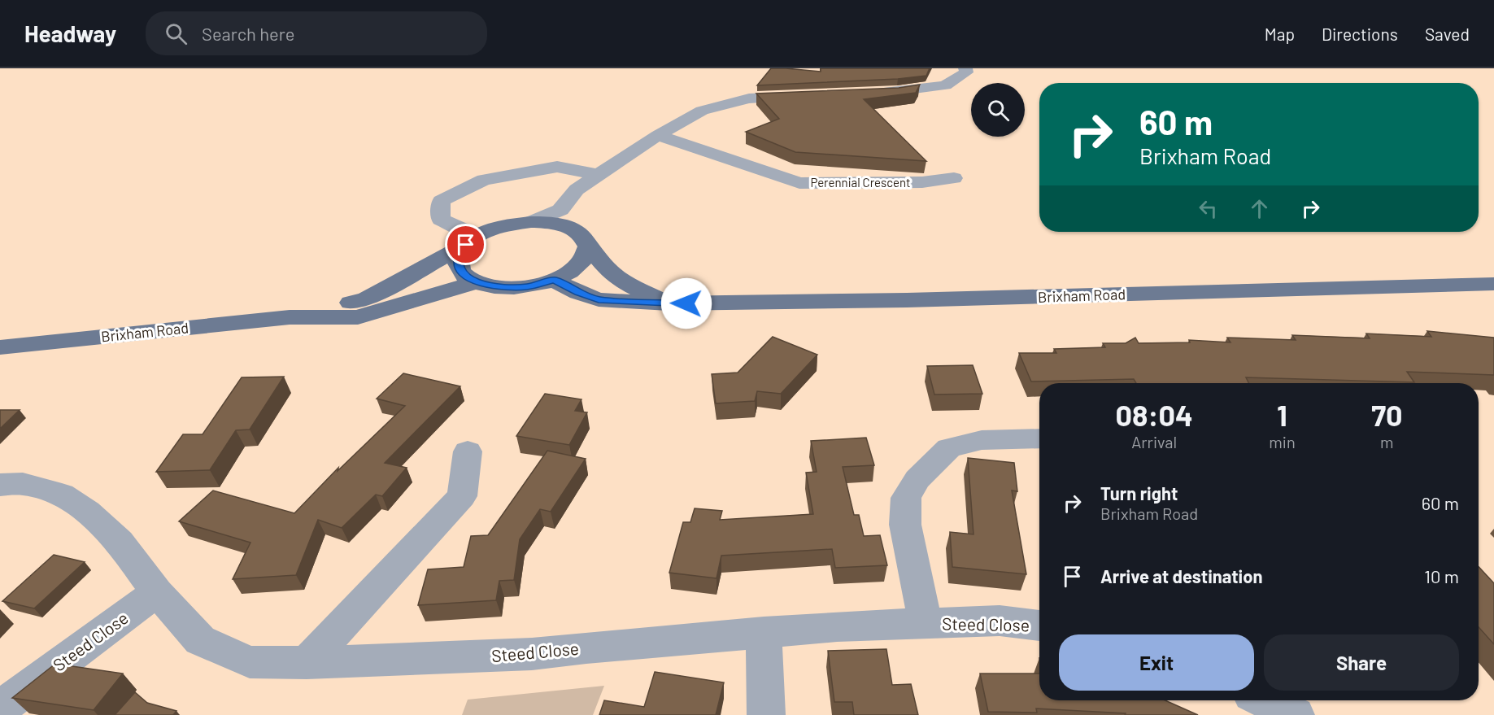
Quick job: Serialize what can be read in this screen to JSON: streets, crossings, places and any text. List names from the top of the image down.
{
  "streets": {
    "main road": ["Brixham Road"],
    "street": ["Perennial Crescent", "Steed Close"]
  },
  "page": {
    "header": "Headway",
    "search": "Search here",
    "nav": ["Map", "Directions", "Saved"],
    "turn": ["60 m", "Brixham Road"],
    "eta": [
      "08:04",
      "Arrival",
      "1",
      "min",
      "70",
      "m"
    ],
    "list": [
      {
        "name": "Turn right",
        "note": "Brixham Road",
        "value": "60 m"
      },
      {
        "name": "Arrive at destination",
        "value": "10 m"
      }
    ],
    "buttons": ["Exit", "Share"]
  }
}
